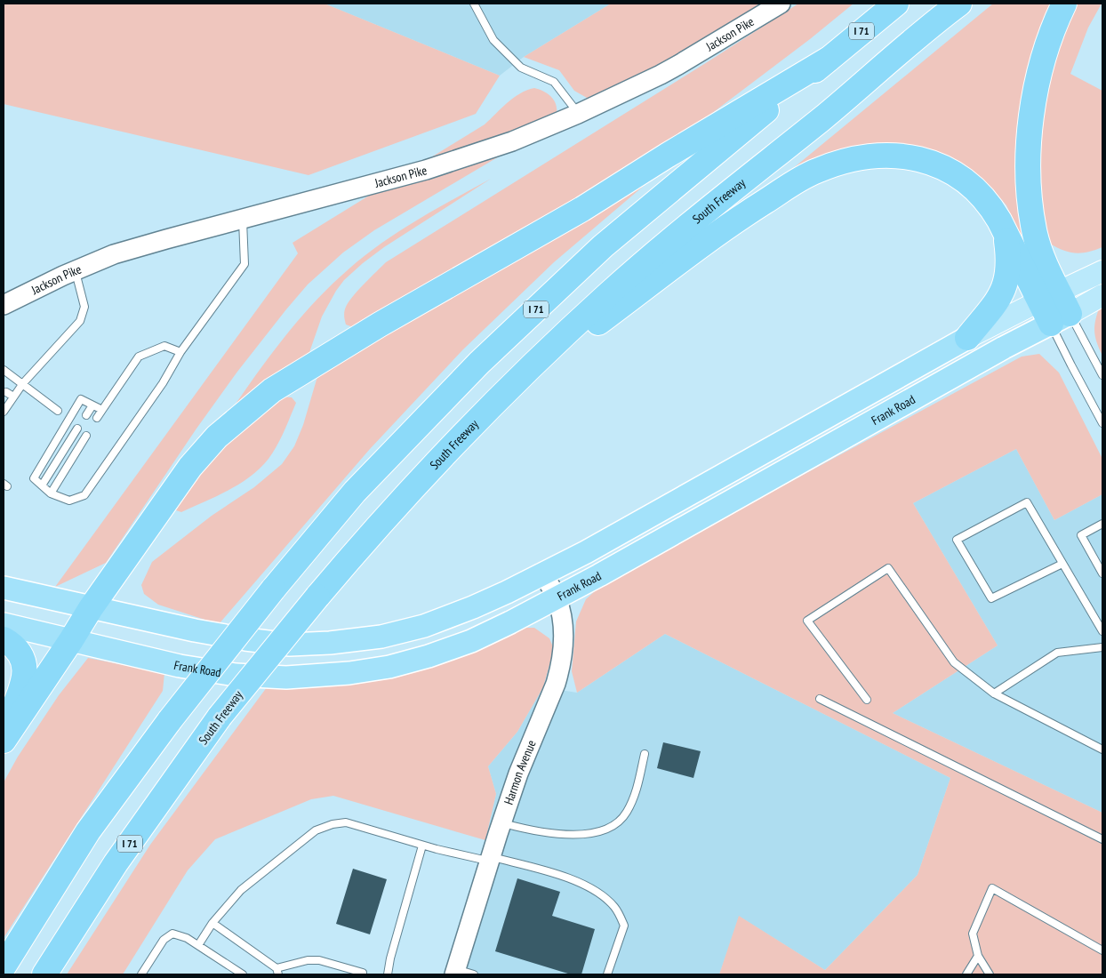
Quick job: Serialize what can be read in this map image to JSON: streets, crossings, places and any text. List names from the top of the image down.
{
  "streets": {
    "highway": ["I 71", "South Freeway", "Frank Road"],
    "main road": ["Jackson Pike", "Harmon Avenue"]
  },
  "crossings": [
    ["Frank Road", "Harmon Avenue"]
  ]
}
